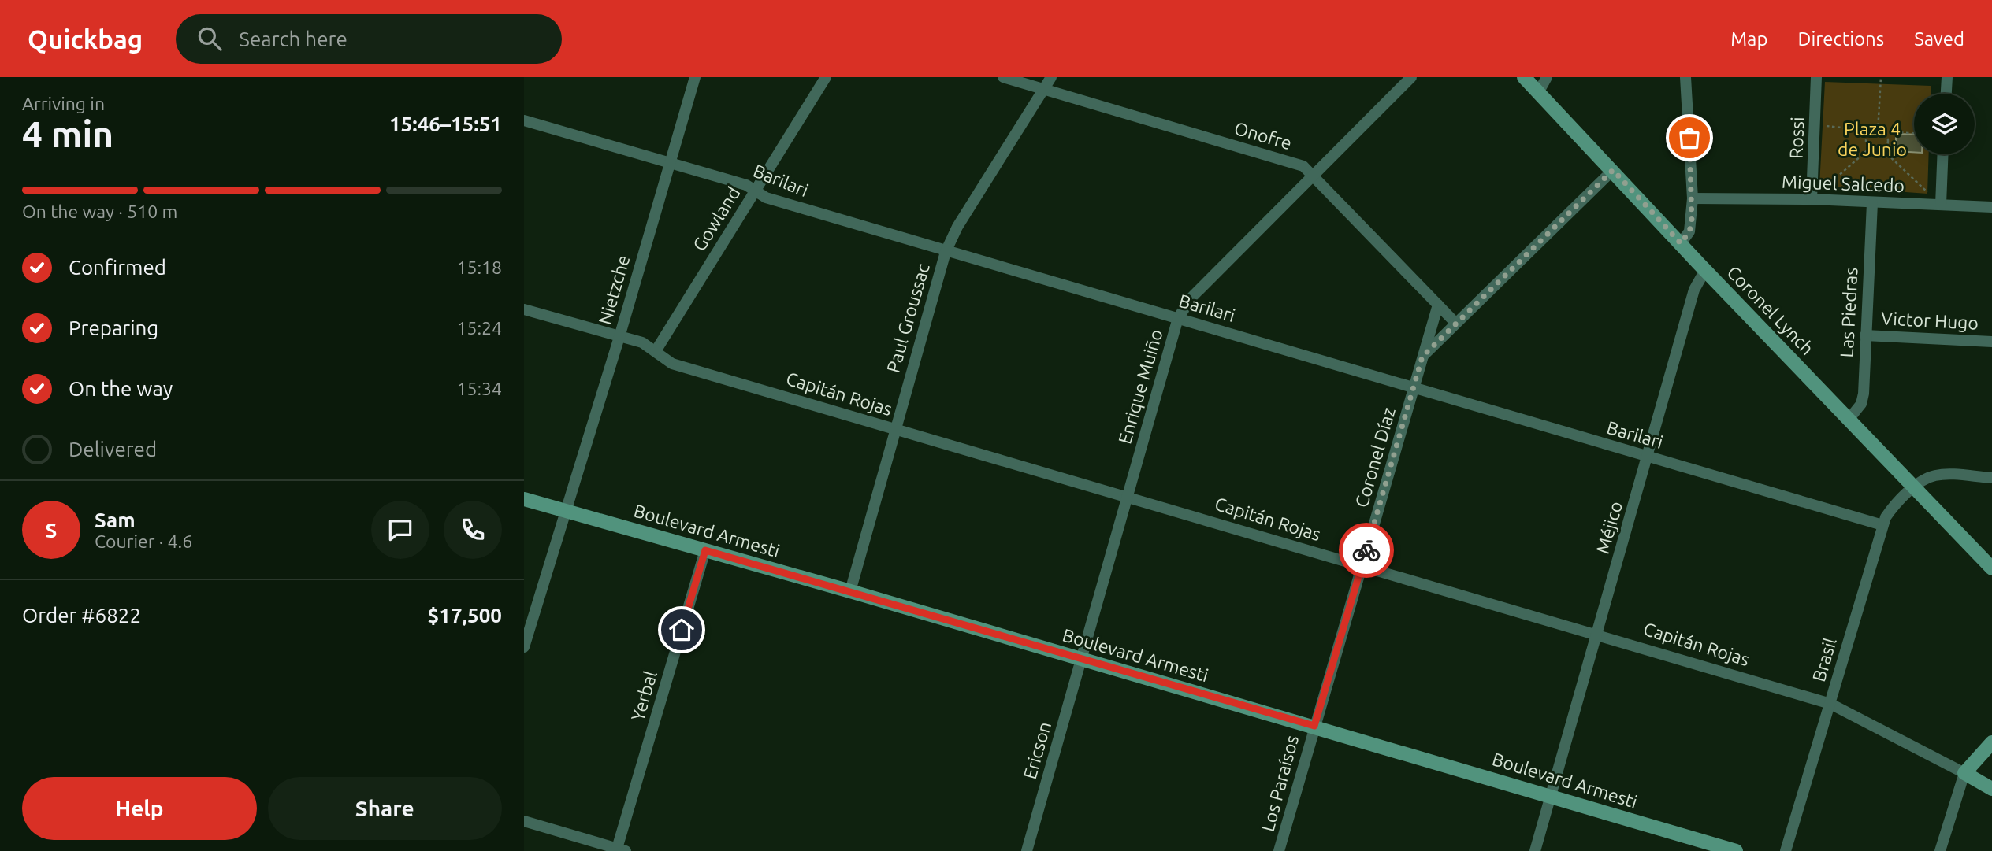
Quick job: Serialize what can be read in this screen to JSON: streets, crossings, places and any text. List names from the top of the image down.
{
  "streets": {
    "main road": ["Coronel Lynch", "Capitán Rojas", "Boulevard Armesti"],
    "street": [
      "Onofre",
      "Rossi",
      "Barilari",
      "Miguel Salcedo",
      "Gowland",
      "Nietzche",
      "Las Piedras",
      "Paul Groussac",
      "Victor Hugo",
      "Enrique Muiño",
      "Coronel Díaz",
      "Méjico",
      "Brasil",
      "Yerbal",
      "Ericson",
      "Los Paraísos"
    ]
  },
  "crossings": [
    ["Onofre", "Paul Groussac"],
    ["Onofre", "Enrique Muiño"],
    ["Onofre", "Coronel Díaz"],
    ["Rossi", "Miguel Salcedo"],
    ["Barilari", "Gowland"],
    ["Barilari", "Nietzche"],
    ["Barilari", "Paul Groussac"],
    ["Barilari", "Enrique Muiño"],
    ["Barilari", "Coronel Díaz"],
    ["Barilari", "Méjico"],
    ["Barilari", "Brasil"],
    ["Miguel Salcedo", "Las Piedras"],
    ["Gowland", "Capitán Rojas"],
    ["Nietzche", "Capitán Rojas"],
    ["Nietzche", "Boulevard Armesti"],
    ["Coronel Lynch", "Las Piedras"],
    ["Coronel Lynch", "Coronel Díaz"],
    ["Coronel Lynch", "Méjico"],
    ["Coronel Lynch", "Brasil"],
    ["Las Piedras", "Victor Hugo"],
    ["Paul Groussac", "Capitán Rojas"],
    ["Paul Groussac", "Boulevard Armesti"],
    ["Enrique Muiño", "Capitán Rojas"],
    ["Enrique Muiño", "Boulevard Armesti"],
    ["Enrique Muiño", "Ericson"],
    ["Capitán Rojas", "Coronel Díaz"],
    ["Capitán Rojas", "Méjico"],
    ["Capitán Rojas", "Brasil"],
    ["Coronel Díaz", "Boulevard Armesti"],
    ["Coronel Díaz", "Los Paraísos"],
    ["Méjico", "Boulevard Armesti"],
    ["Boulevard Armesti", "Yerbal"],
    ["Boulevard Armesti", "Ericson"],
    ["Boulevard Armesti", "Los Paraísos"]
  ],
  "parks": ["Plaza 4 de Junio"],
  "page": {
    "header": "Quickbag",
    "search": "Search here",
    "nav": ["Map", "Directions", "Saved"],
    "heading": ["4 min", "Arriving in", "15:46–15:51"],
    "panel": [
      "Sam",
      "Courier · 4.6",
      "Order #6822",
      "$17,500"
    ],
    "bar": "On the way · 510 m",
    "list": [
      ["Confirmed", "15:18"],
      ["Preparing", "15:24"],
      ["On the way", "15:34"],
      "Delivered"
    ],
    "round": "S",
    "buttons": ["Help", "Share"]
  }
}
